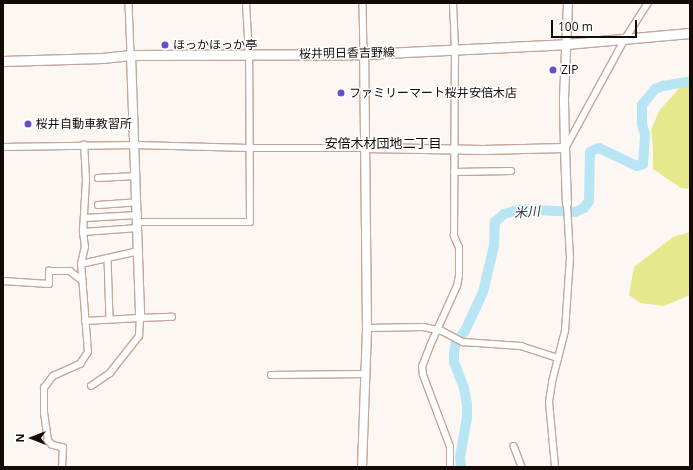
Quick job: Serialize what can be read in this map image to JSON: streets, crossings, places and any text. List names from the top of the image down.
{
  "streets": {
    "main road": ["桜井明日香吉野線"]
  },
  "districts": ["安倍木材団地二丁目"],
  "water": ["米川"],
  "places": [
    "ほっかほっか亭",
    "ZIP",
    "ファミリーマート桜井安倍木店",
    "桜井自動車教習所"
  ],
  "scale_bar": "100 m",
  "north": "left"
}
